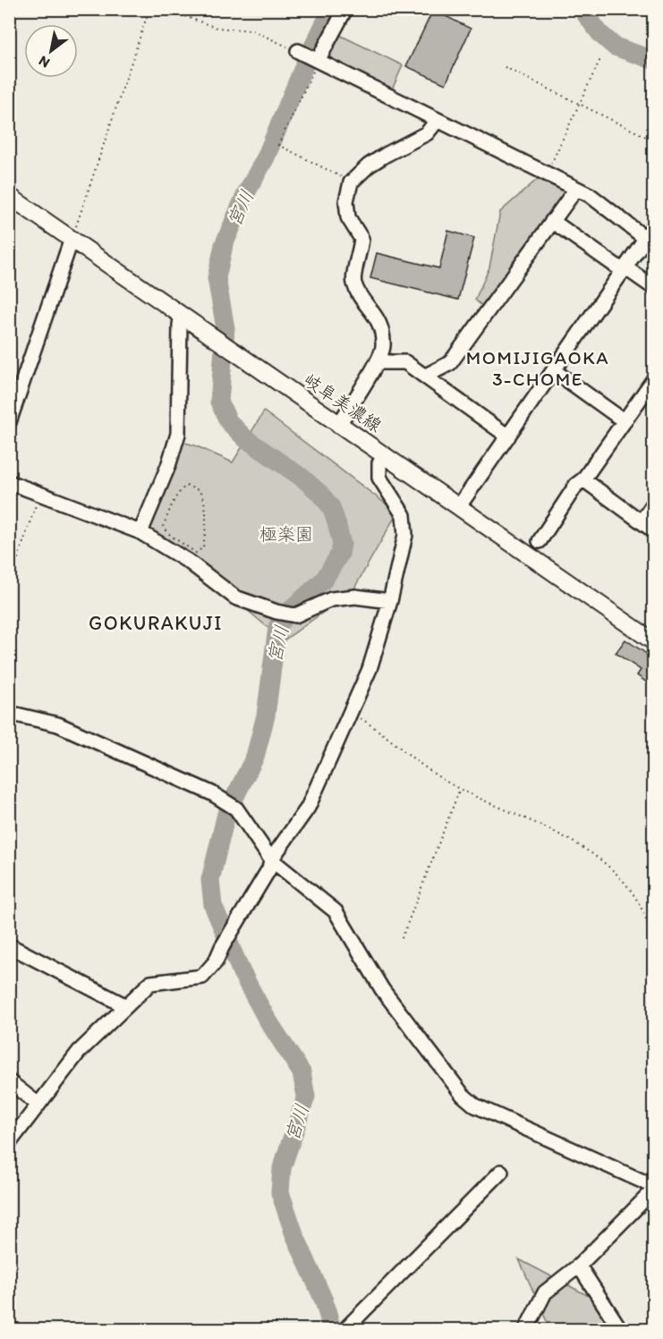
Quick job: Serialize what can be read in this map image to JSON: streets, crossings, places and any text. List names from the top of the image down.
{
  "streets": {
    "main road": ["岐阜美濃線"]
  },
  "districts": ["MOMIJIGAOKA 3-CHOME", "GOKURAKUJI"],
  "water": ["宮川"],
  "parks": ["極楽園"],
  "north": "bottom left"
}
